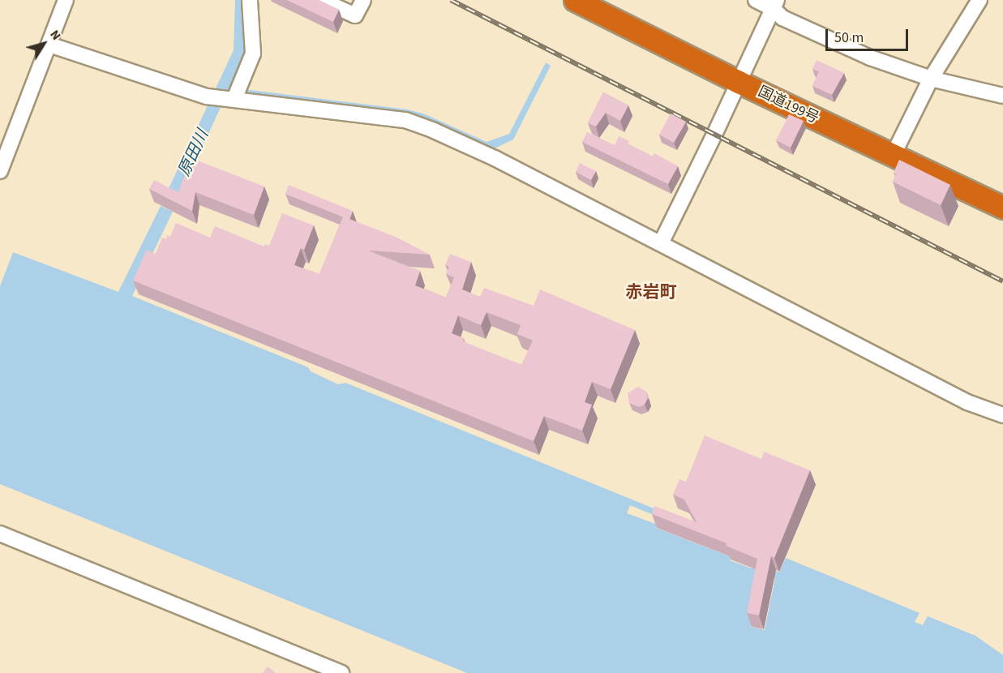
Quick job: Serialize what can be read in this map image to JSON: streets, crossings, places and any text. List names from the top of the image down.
{
  "streets": {
    "highway": ["国道199号"]
  },
  "districts": ["赤岩町"],
  "water": ["原田川"],
  "scale_bar": "50 m",
  "north": "top right"
}
